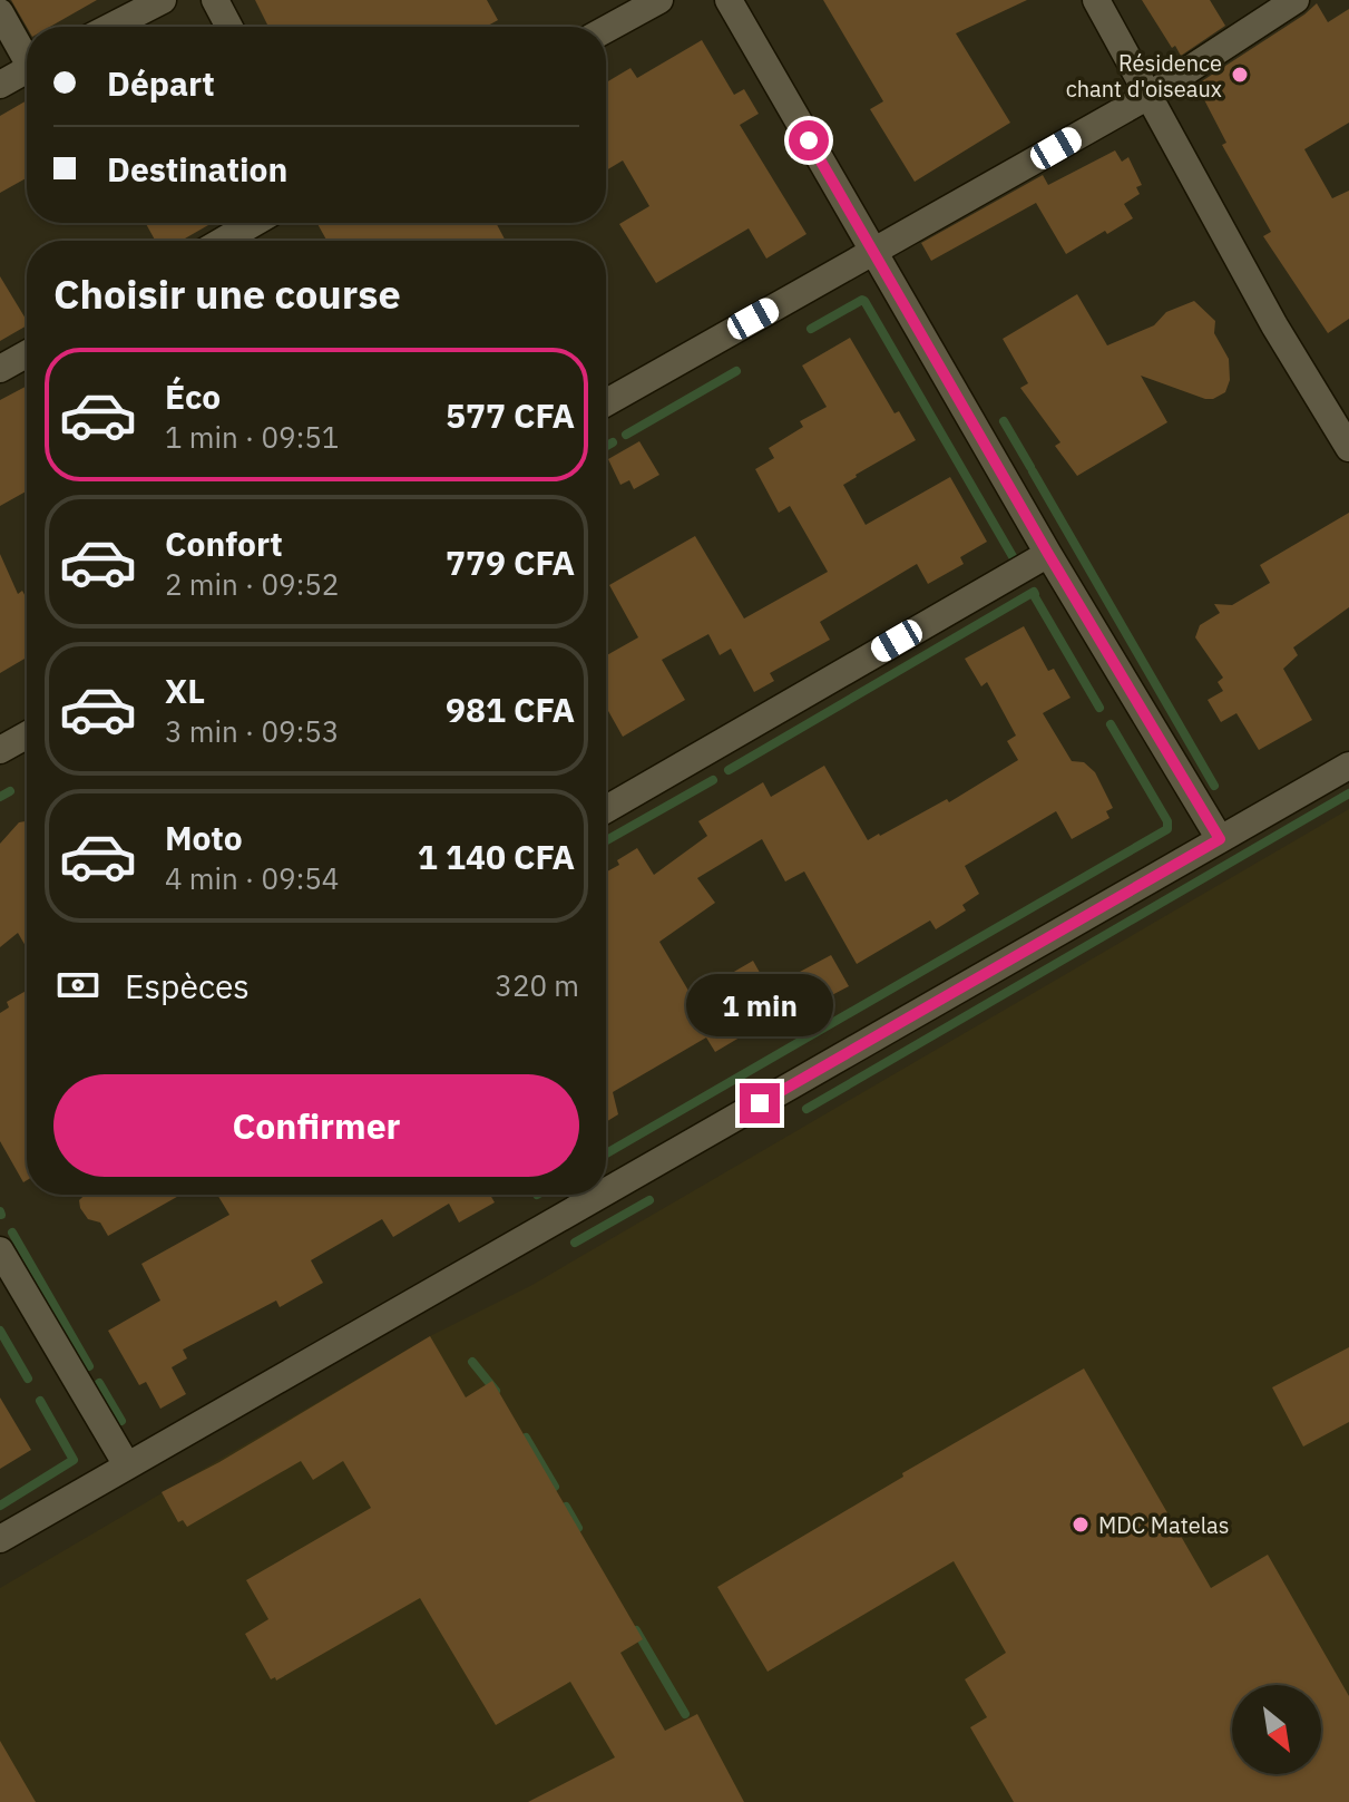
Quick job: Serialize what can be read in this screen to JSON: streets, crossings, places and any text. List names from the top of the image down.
{
  "places": ["Résidence chant d'oiseaux", "MDC Matelas"],
  "north": "bottom right",
  "page": {
    "banner": ["Départ", "Destination"],
    "heading": "Choisir une course",
    "list": [
      {
        "name": "Éco",
        "note": "1 min · 09:51",
        "value": "577 CFA"
      },
      {
        "name": "Confort",
        "note": "2 min · 09:52",
        "value": "779 CFA"
      },
      {
        "name": "XL",
        "note": "3 min · 09:53",
        "value": "981 CFA"
      },
      {
        "name": "Moto",
        "note": "4 min · 09:54",
        "value": "1 140 CFA"
      }
    ],
    "pay": ["Espèces", "320 m"],
    "bubble": "1 min",
    "buttons": "Confirmer"
  }
}
